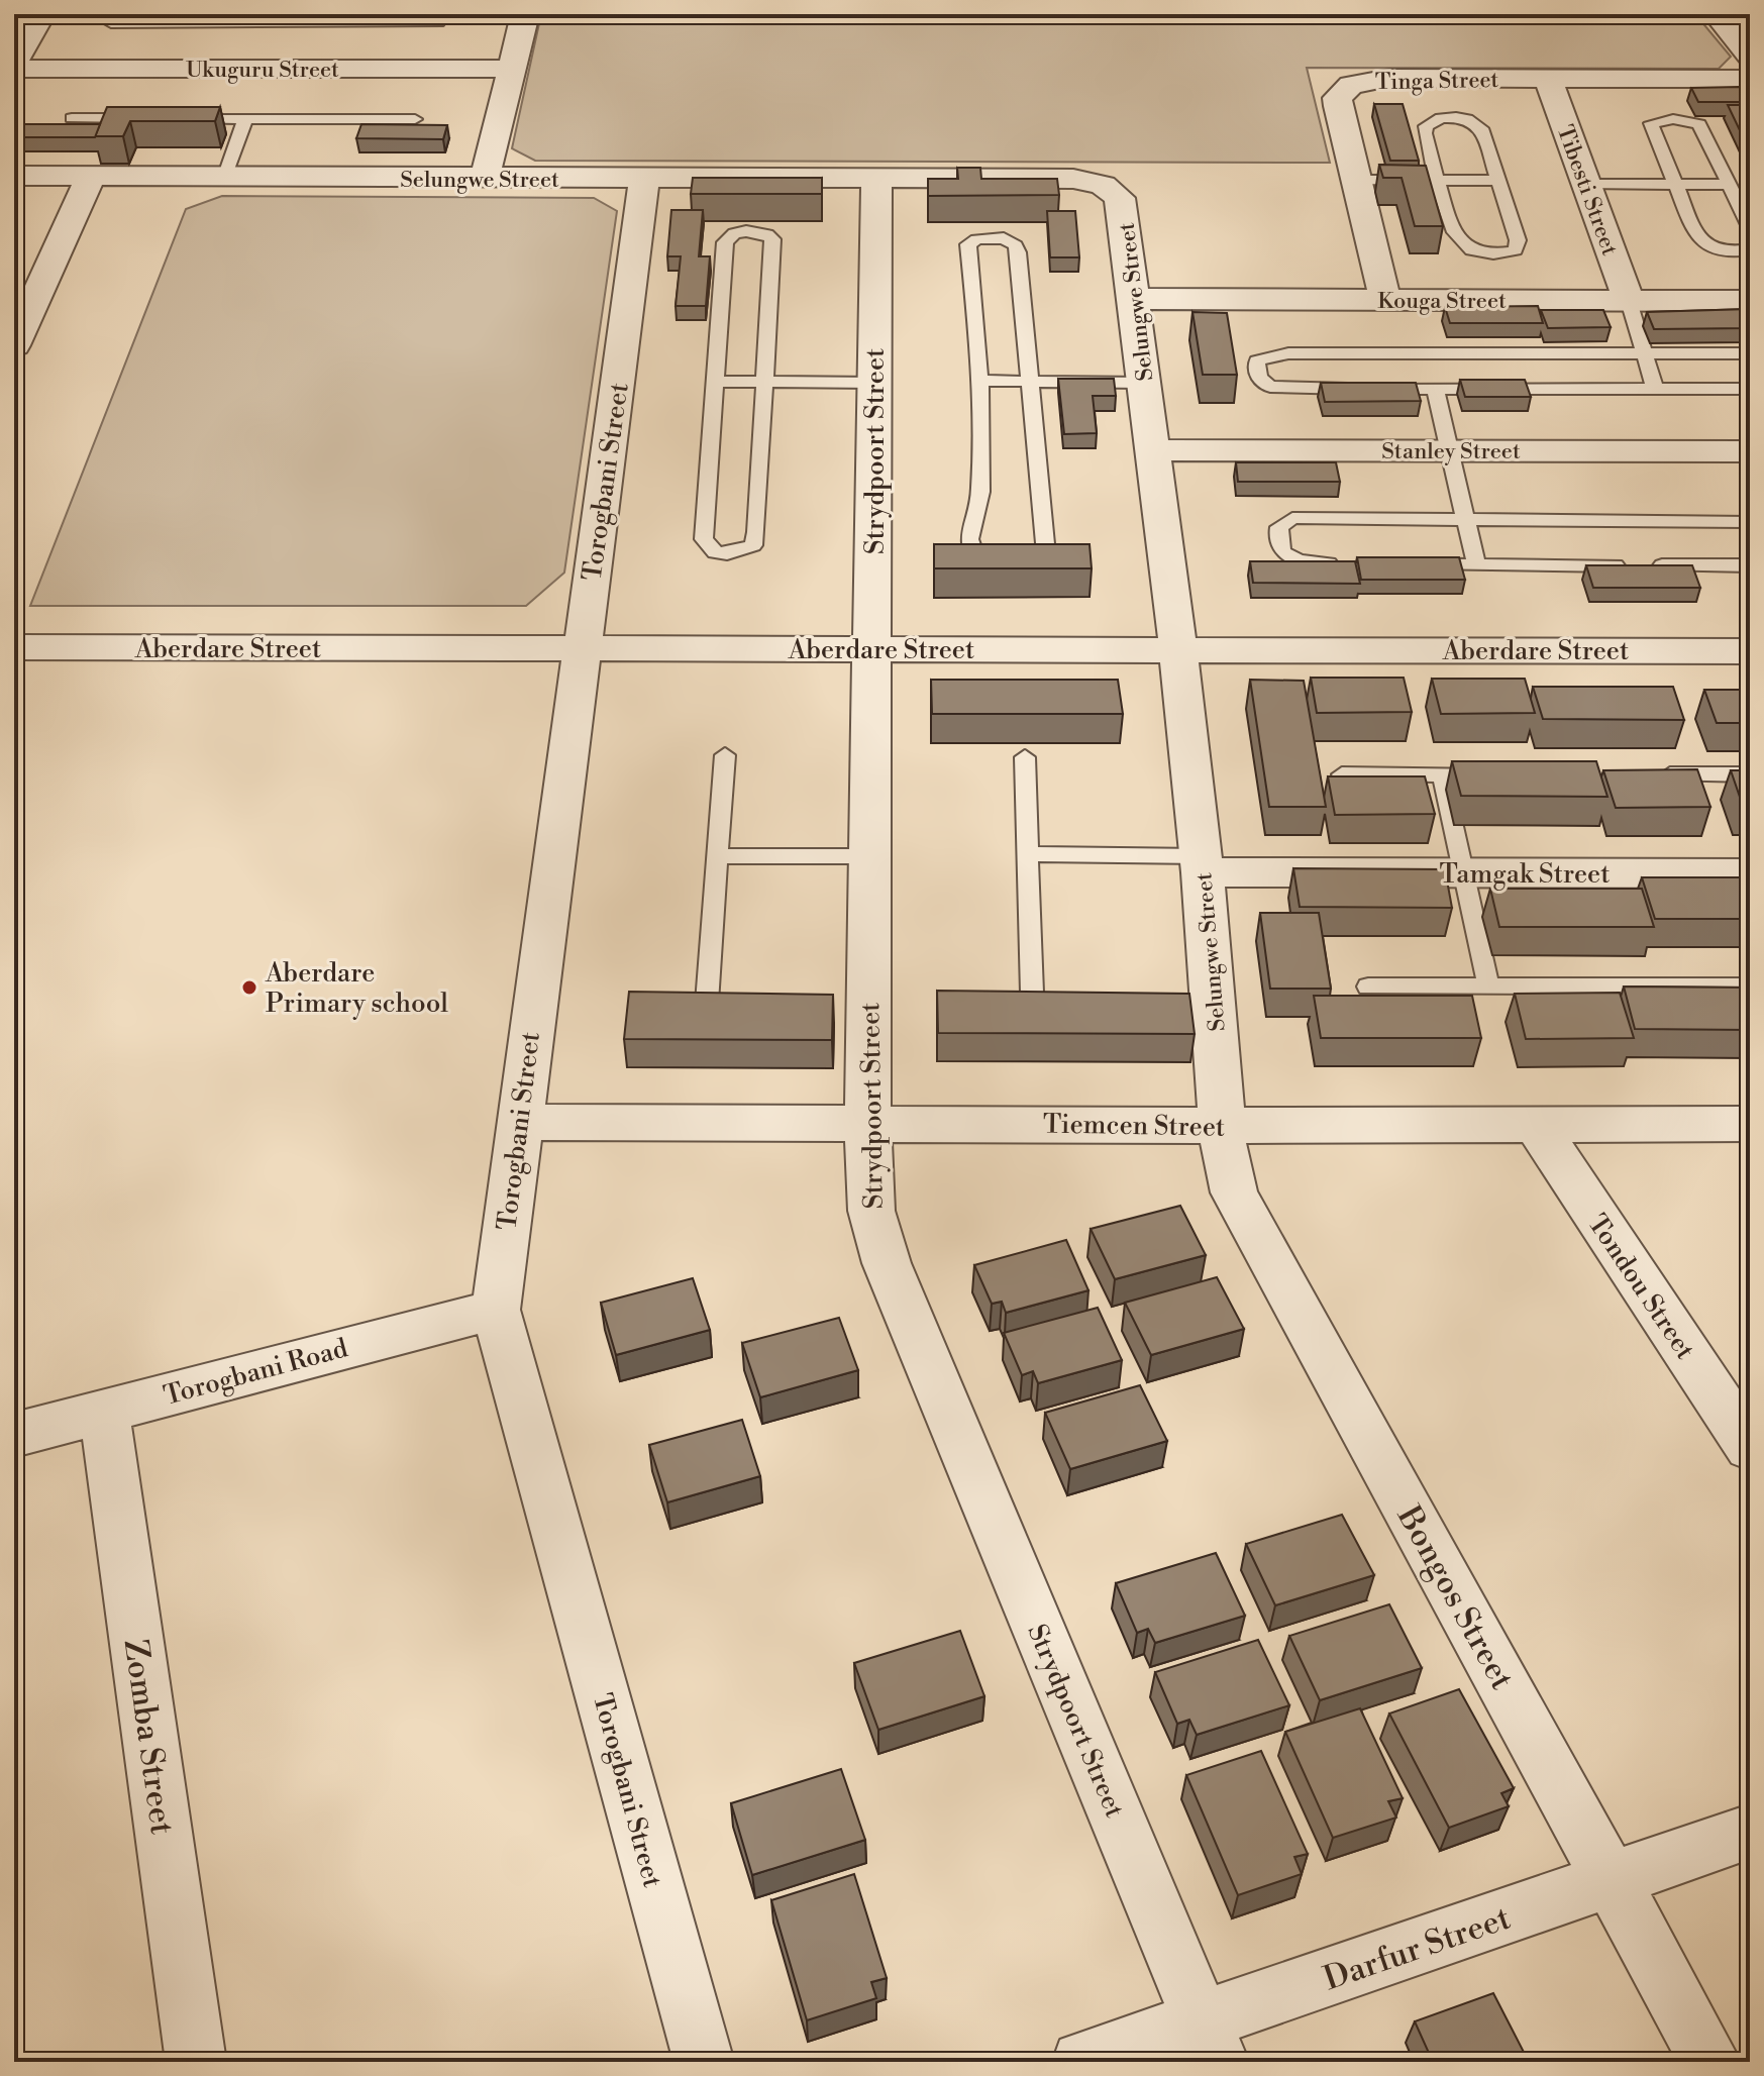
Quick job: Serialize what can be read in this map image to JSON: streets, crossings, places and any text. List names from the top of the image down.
{
  "streets": {
    "street": [
      "Ukuguru Street",
      "Tinga Street",
      "Selungwe Street",
      "Tibesti Street",
      "Kouga Street",
      "Stanley Street",
      "Strydpoort Street",
      "Torogbani Street",
      "Aberdare Street",
      "Tamgak Street",
      "Tiemcen Street",
      "Tondou Street",
      "Torogbani Road",
      "Bongos Street",
      "Zomba Street",
      "Darfur Street"
    ]
  },
  "crossings": [
    ["Tinga Street", "Tibesti Street"],
    ["Tinga Street", "Kouga Street"],
    ["Selungwe Street", "Kouga Street"],
    ["Selungwe Street", "Stanley Street"],
    ["Selungwe Street", "Strydpoort Street"],
    ["Selungwe Street", "Torogbani Street"],
    ["Selungwe Street", "Aberdare Street"],
    ["Selungwe Street", "Tamgak Street"],
    ["Selungwe Street", "Tiemcen Street"],
    ["Selungwe Street", "Bongos Street"],
    ["Tibesti Street", "Kouga Street"],
    ["Strydpoort Street", "Aberdare Street"],
    ["Strydpoort Street", "Tiemcen Street"],
    ["Strydpoort Street", "Darfur Street"],
    ["Torogbani Street", "Aberdare Street"],
    ["Torogbani Street", "Tiemcen Street"],
    ["Torogbani Street", "Torogbani Road"],
    ["Tiemcen Street", "Tondou Street"],
    ["Tiemcen Street", "Bongos Street"],
    ["Torogbani Road", "Zomba Street"],
    ["Bongos Street", "Darfur Street"]
  ],
  "places": ["Aberdare Primary school"]
}
